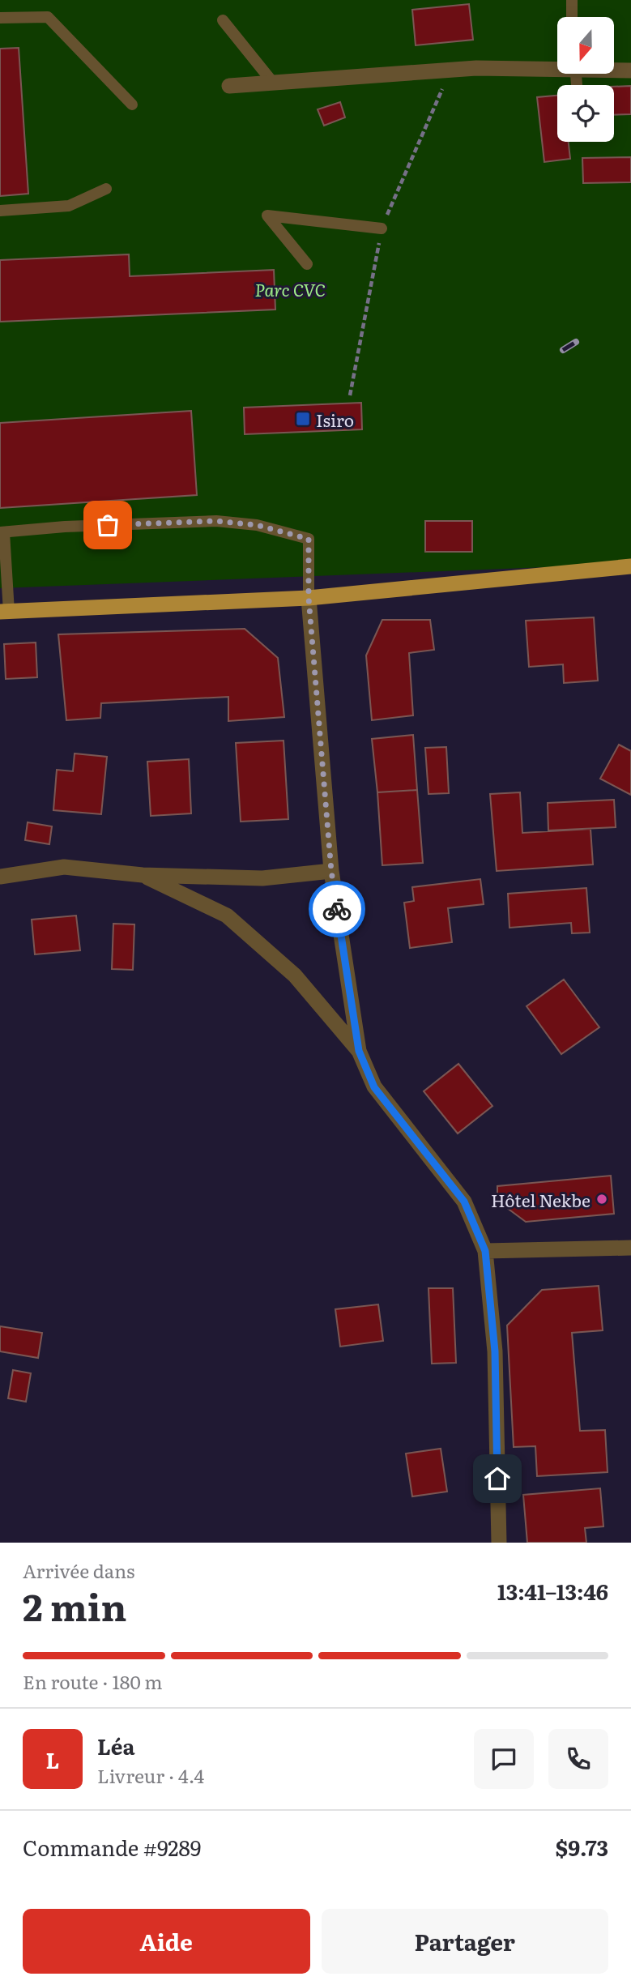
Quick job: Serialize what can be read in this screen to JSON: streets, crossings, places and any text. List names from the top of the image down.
{
  "parks": ["Parc CVC"],
  "places": {
    "transit": ["Isiro"],
    "other": ["Hôtel Nekbe"]
  },
  "north": "bottom",
  "page": {
    "heading": ["2 min", "Arrivée dans", "13:41–13:46"],
    "panel": [
      "Léa",
      "Livreur · 4.4",
      "Commande #9289",
      "$9.73"
    ],
    "bar": "En route · 180 m",
    "round": "L",
    "buttons": ["Aide", "Partager"]
  }
}
